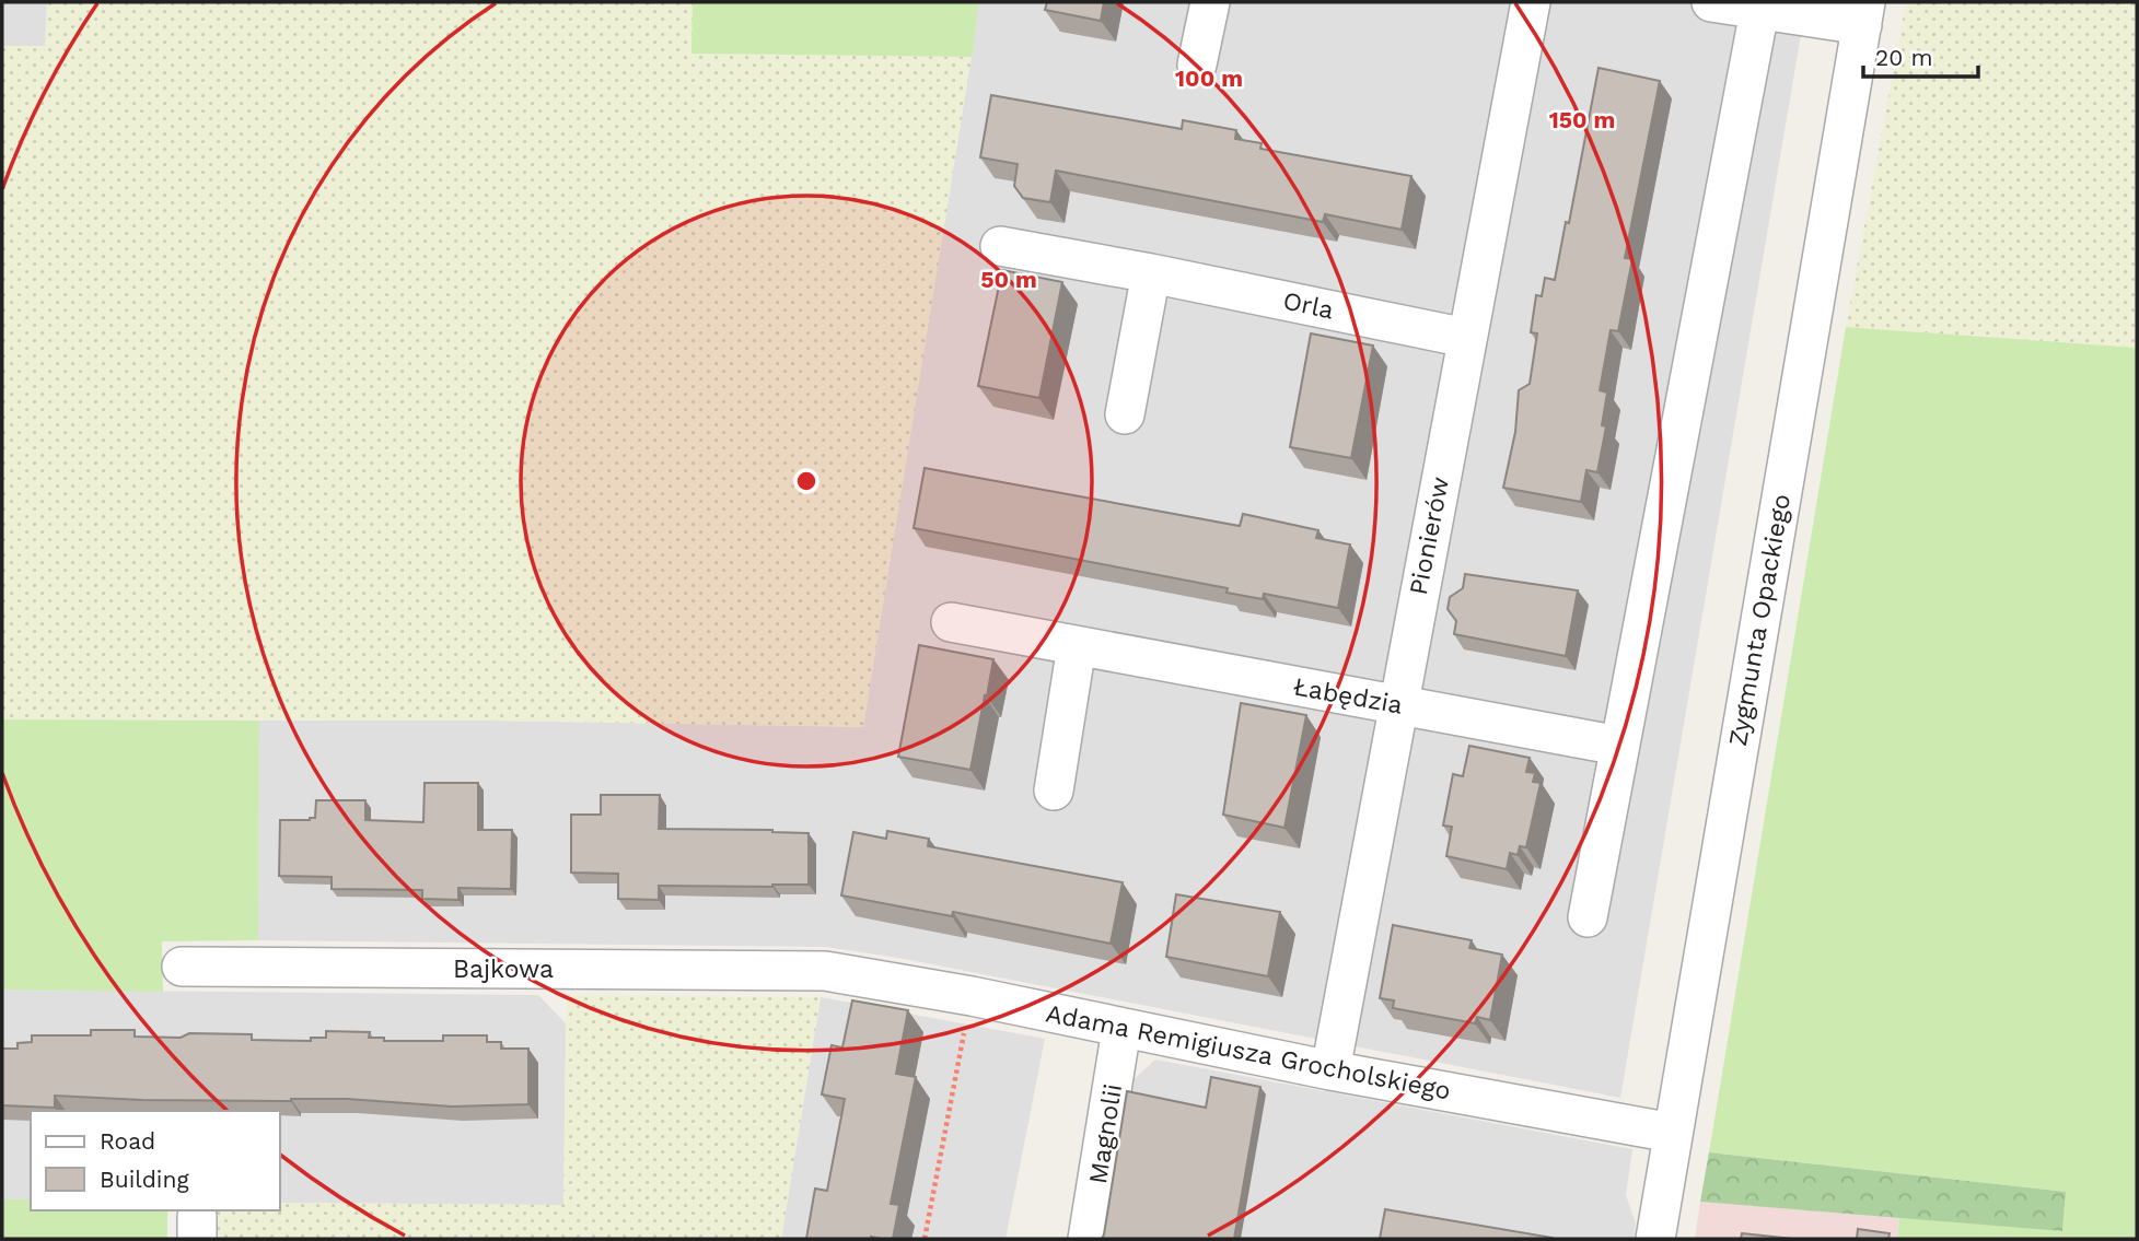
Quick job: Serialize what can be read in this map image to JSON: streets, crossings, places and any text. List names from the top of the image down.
{
  "streets": {
    "street": [
      "Orla",
      "Pionierów",
      "Zygmunta Opackiego",
      "Łabędzia",
      "Bajkowa",
      "Adama Remigiusza Grocholskiego",
      "Magnolii"
    ]
  },
  "crossings": [
    ["Orla", "Pionierów"],
    ["Pionierów", "Łabędzia"],
    ["Pionierów", "Adama Remigiusza Grocholskiego"],
    ["Zygmunta Opackiego", "Adama Remigiusza Grocholskiego"],
    ["Bajkowa", "Adama Remigiusza Grocholskiego"],
    ["Adama Remigiusza Grocholskiego", "Magnolii"]
  ],
  "legend": ["Road", "Building"],
  "scale_bar": "20 m",
  "rings": ["100 m", "150 m", "50 m"]
}
